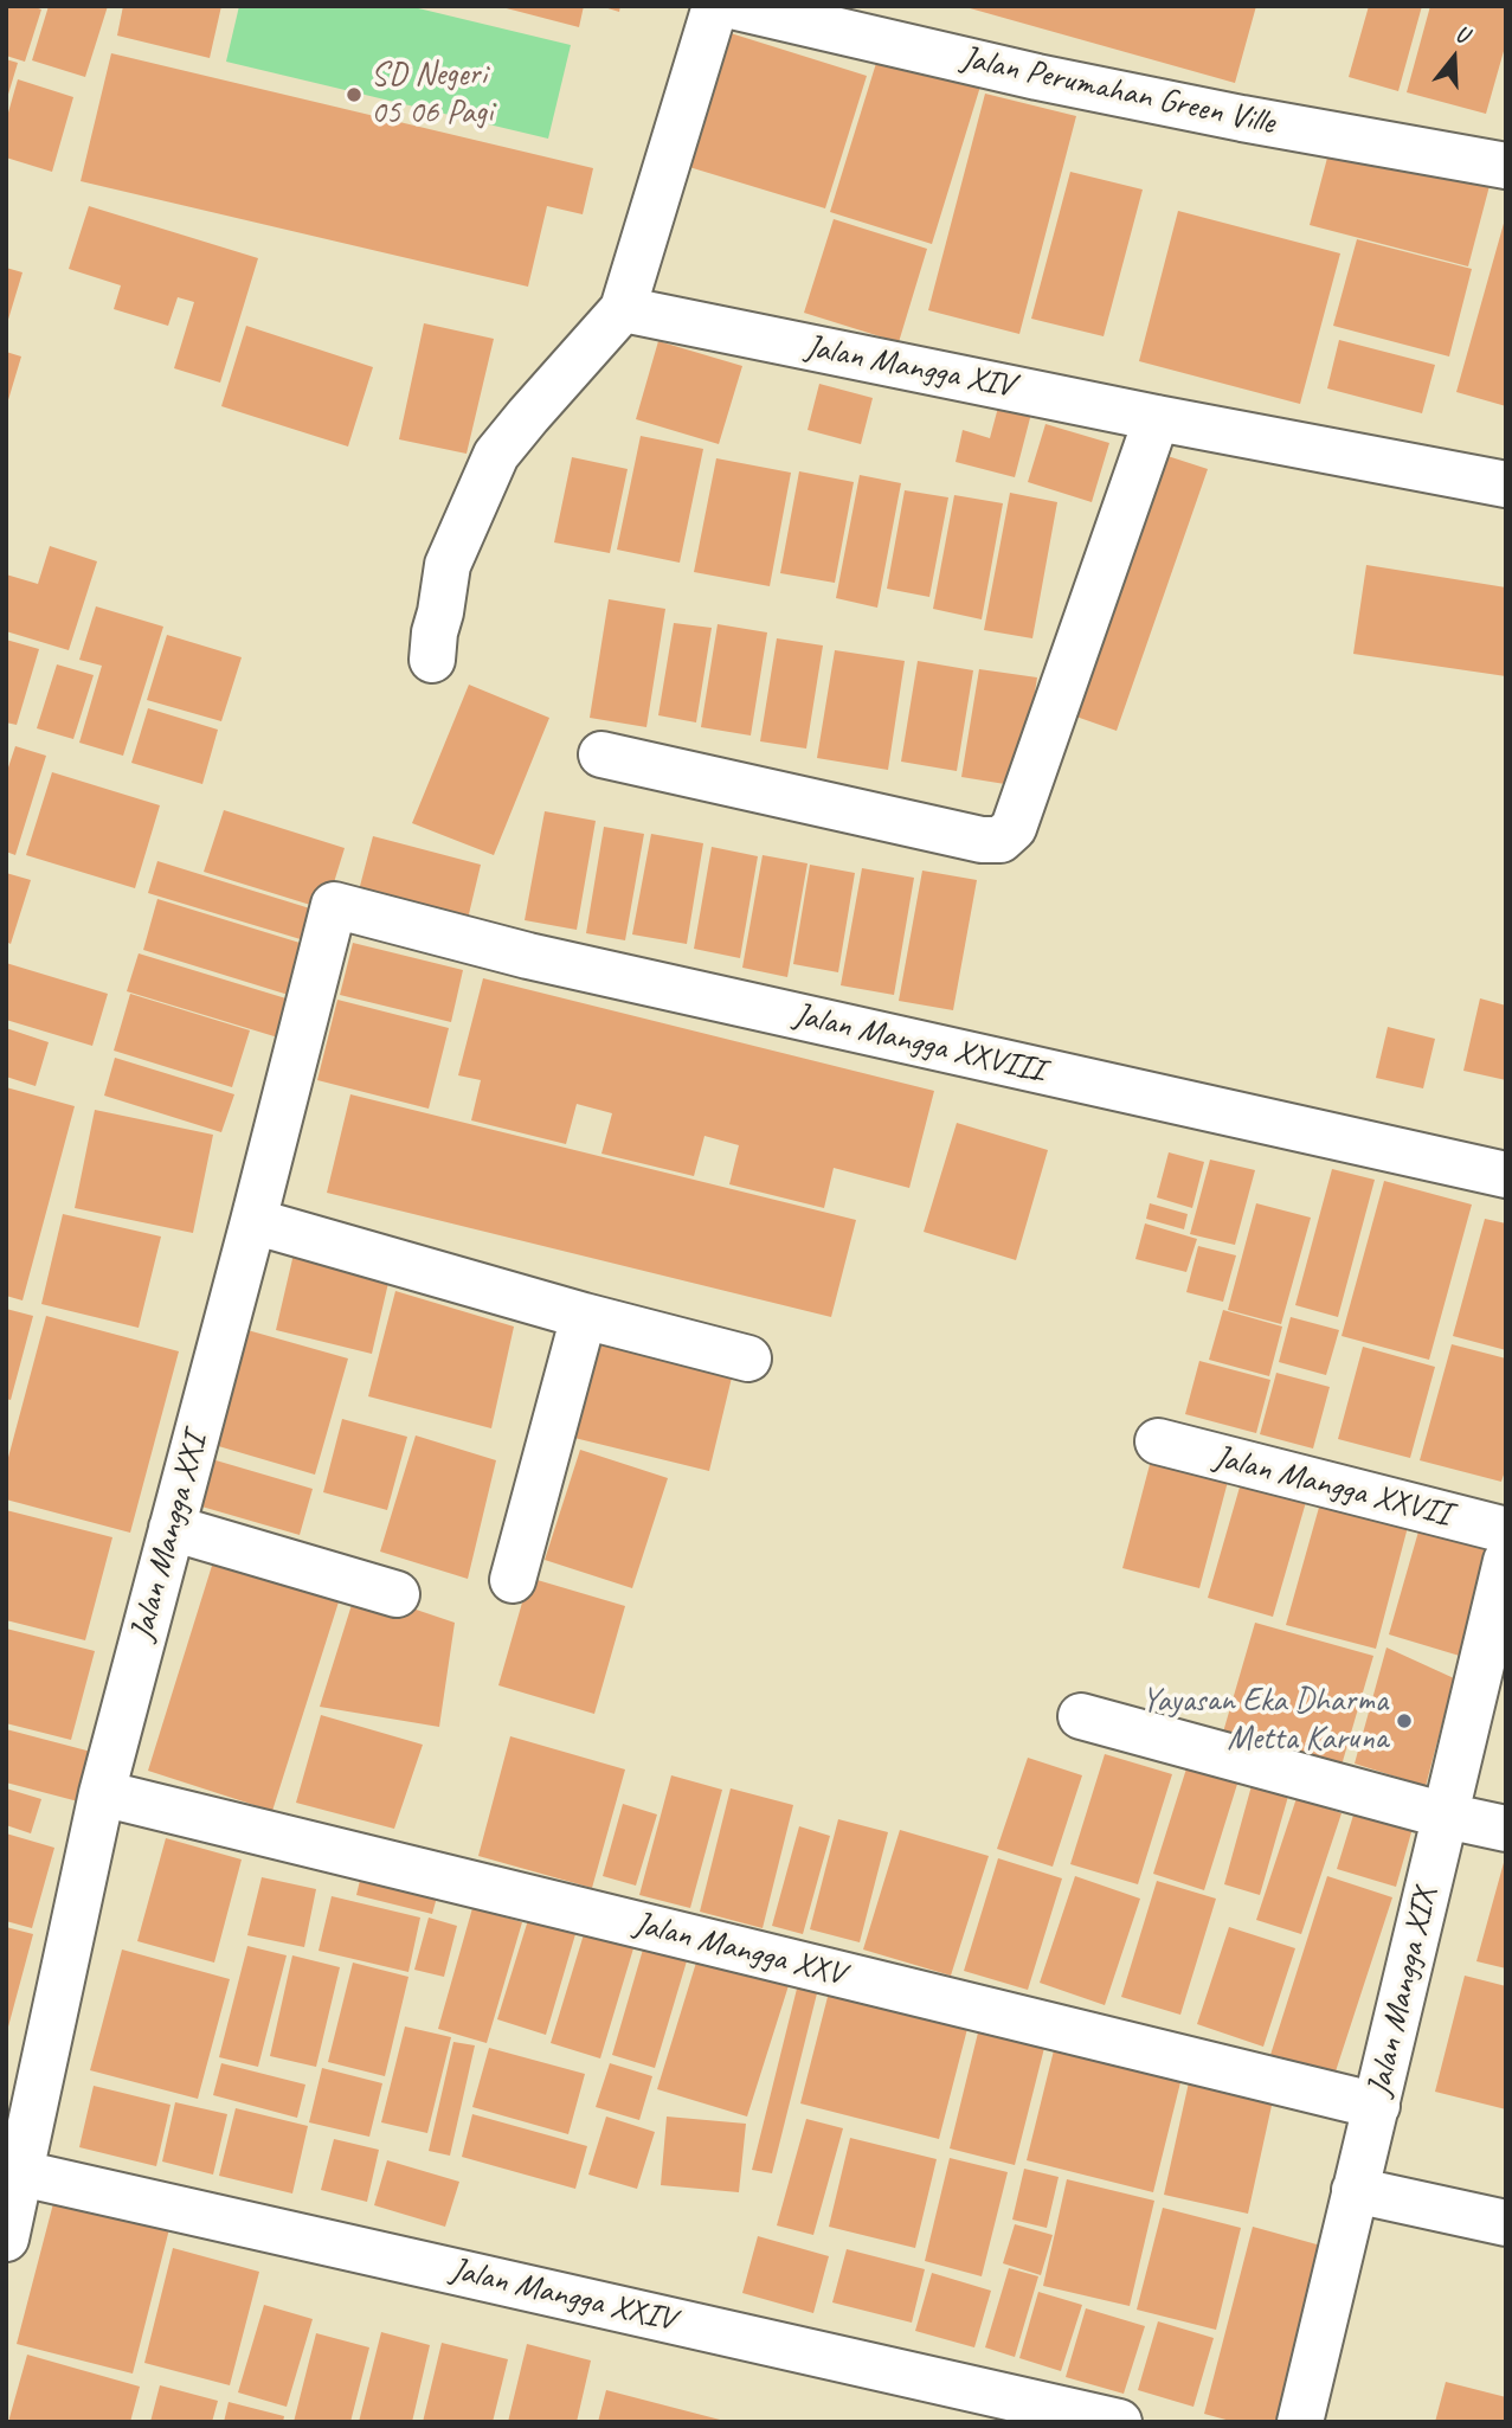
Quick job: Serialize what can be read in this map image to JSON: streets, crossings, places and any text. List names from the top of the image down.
{
  "streets": {
    "street": [
      "Jalan Perumahan Green Ville",
      "Jalan Mangga XIV",
      "Jalan Mangga XXVIII",
      "Jalan Mangga XXVII",
      "Jalan Mangga XXI",
      "Jalan Mangga XXV",
      "Jalan Mangga XIX",
      "Jalan Mangga XXIV"
    ]
  },
  "crossings": [
    ["Jalan Mangga XXVIII", "Jalan Mangga XXI"],
    ["Jalan Mangga XXI", "Jalan Mangga XXV"],
    ["Jalan Mangga XXI", "Jalan Mangga XXIV"],
    ["Jalan Mangga XXV", "Jalan Mangga XIX"]
  ],
  "places": ["SD Negeri 05 06 Pagi", "Yayasan Eka Dharma Metta Karuna"],
  "north": "top"
}
